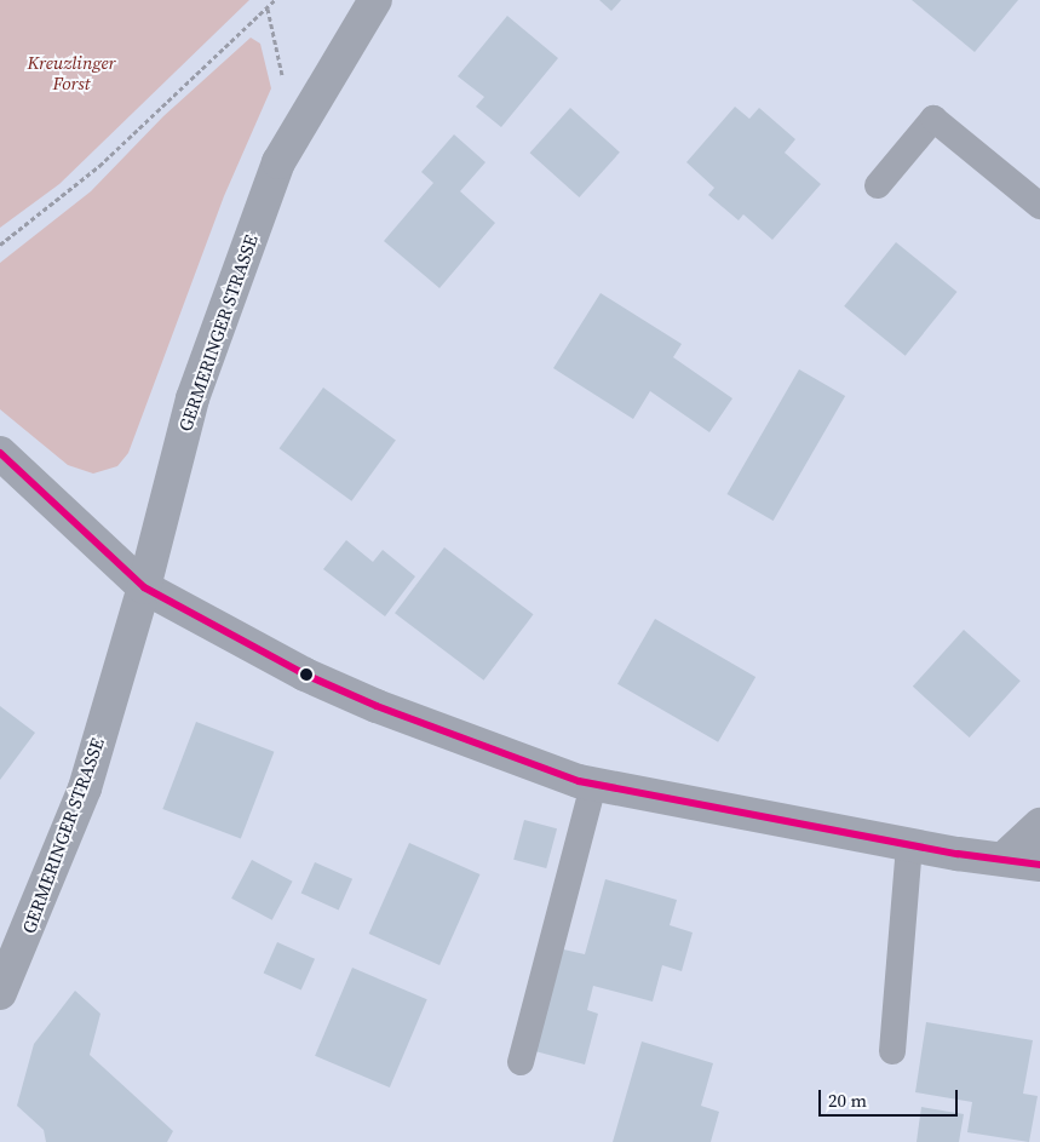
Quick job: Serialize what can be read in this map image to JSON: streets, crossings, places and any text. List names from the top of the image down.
{
  "streets": {
    "street": ["GERMERINGER STRASSE"]
  },
  "parks": ["Kreuzlinger Forst"],
  "scale_bar": "20 m"
}
